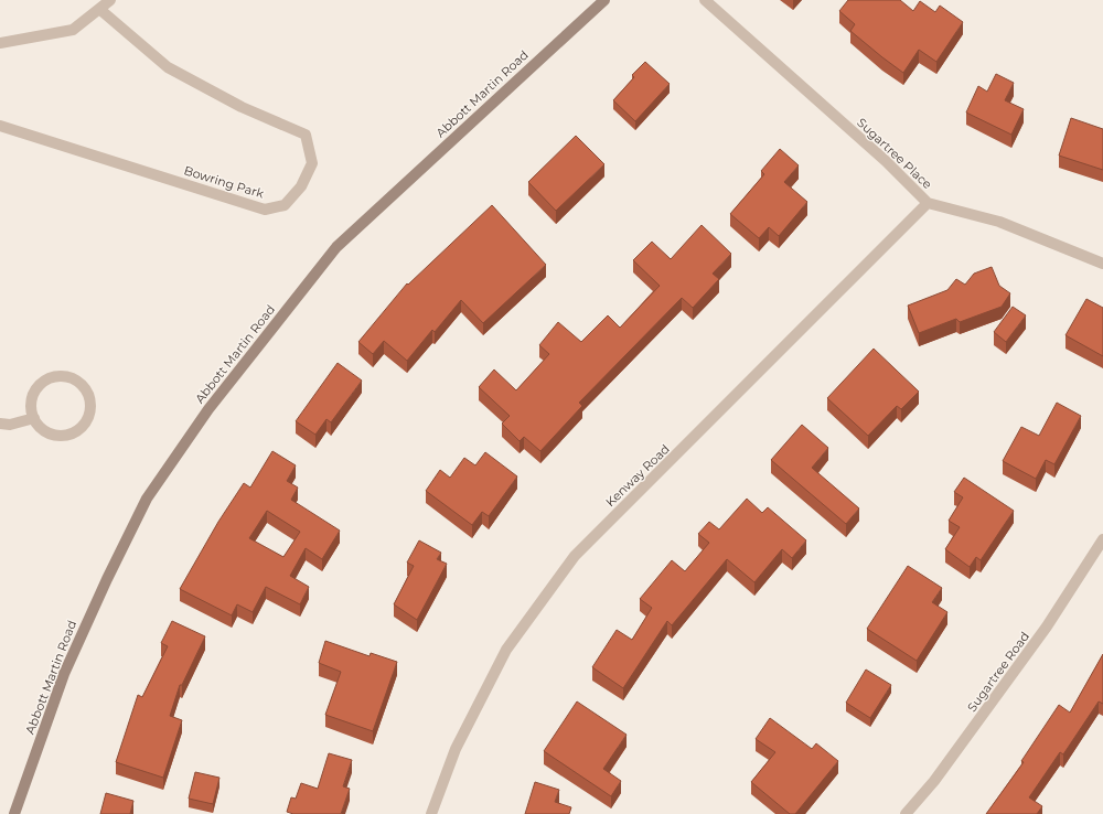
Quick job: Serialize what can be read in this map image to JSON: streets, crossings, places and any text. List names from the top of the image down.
{
  "streets": {
    "main road": ["Abbott Martin Road"],
    "street": [
      "Sugartree Place",
      "Bowring Park",
      "Kenway Road",
      "Sugartree Road"
    ]
  },
  "crossings": [
    ["Sugartree Place", "Kenway Road"]
  ]
}
